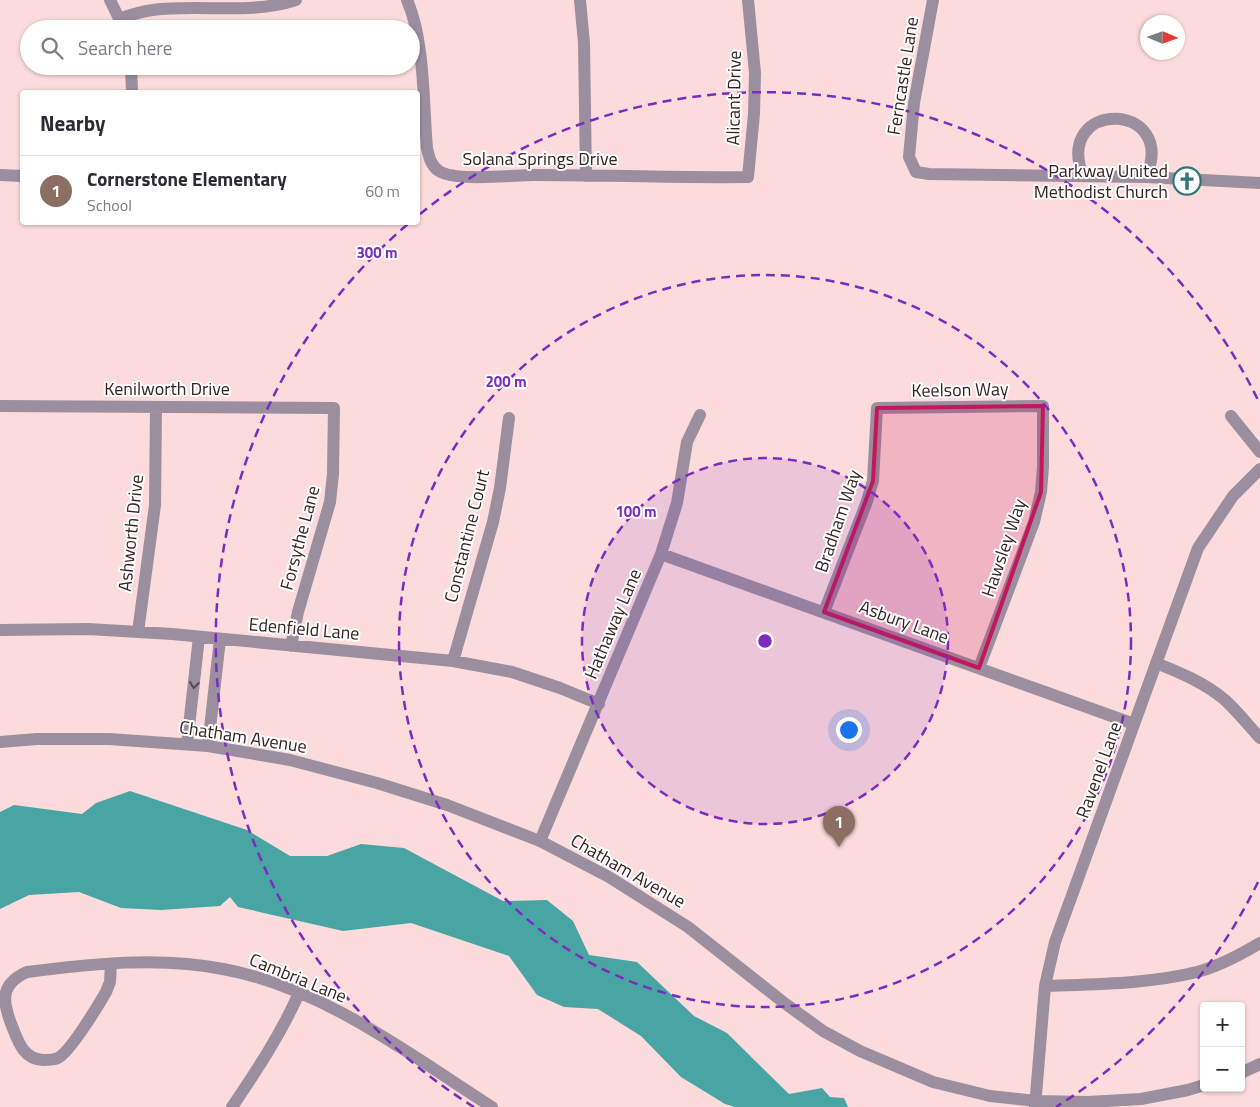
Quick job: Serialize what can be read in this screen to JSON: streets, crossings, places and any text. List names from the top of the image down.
{
  "streets": {
    "street": [
      "Ferncastle Lane",
      "Alicant Drive",
      "Solana Springs Drive",
      "Kenilworth Drive",
      "Keelson Way",
      "Bradham Way",
      "Ashworth Drive",
      "Constantine Court",
      "Forsythe Lane",
      "Hawsley Way",
      "Asbury Lane",
      "Hathaway Lane",
      "Edenfield Lane",
      "Chatham Avenue",
      "Ravenel Lane",
      "Cambria Lane"
    ]
  },
  "crossings": [
    ["Alicant Drive", "Solana Springs Drive"],
    ["Kenilworth Drive", "Ashworth Drive"],
    ["Kenilworth Drive", "Forsythe Lane"],
    ["Keelson Way", "Bradham Way"],
    ["Keelson Way", "Hawsley Way"],
    ["Bradham Way", "Asbury Lane"],
    ["Ashworth Drive", "Edenfield Lane"],
    ["Constantine Court", "Edenfield Lane"],
    ["Forsythe Lane", "Edenfield Lane"],
    ["Hawsley Way", "Asbury Lane"],
    ["Asbury Lane", "Hathaway Lane"],
    ["Asbury Lane", "Ravenel Lane"],
    ["Hathaway Lane", "Edenfield Lane"],
    ["Hathaway Lane", "Chatham Avenue"],
    ["Chatham Avenue", "Ravenel Lane"]
  ],
  "places": {
    "church": ["Parkway United Methodist Church"]
  },
  "north": "right",
  "page": {
    "search": "Search here",
    "heading": "Nearby",
    "list": [
      {
        "mark": "1",
        "name": "Cornerstone Elementary",
        "note": "School",
        "value": "60 m"
      }
    ],
    "pins": "1",
    "map_buttons": ["+", "−"]
  },
  "rings": ["300 m", "200 m", "100 m"]
}
